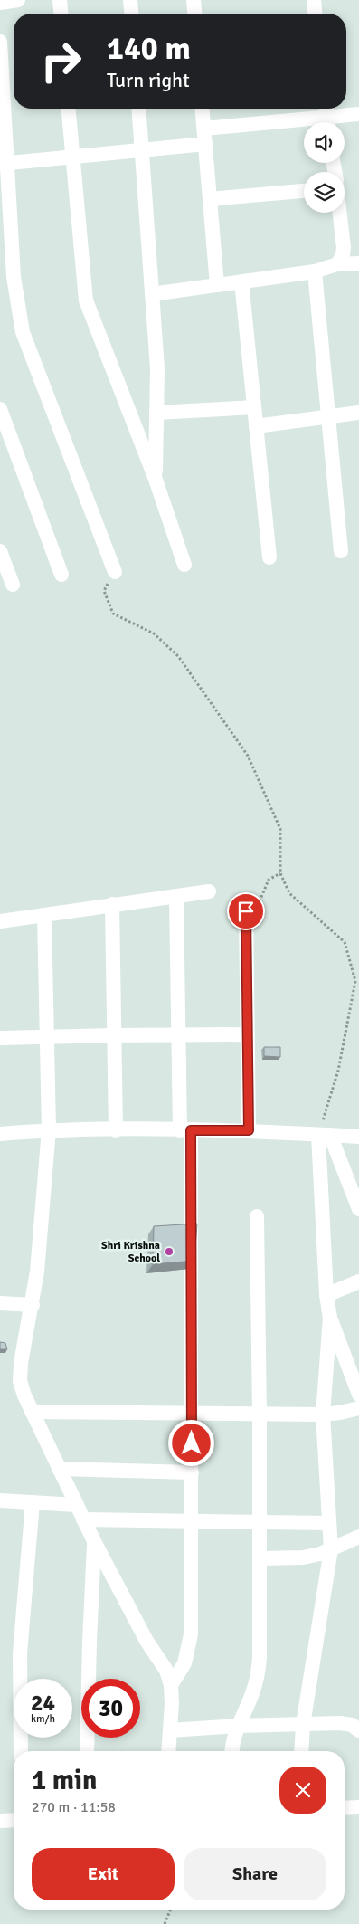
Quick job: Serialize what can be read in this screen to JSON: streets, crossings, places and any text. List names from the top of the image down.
{
  "places": ["Shri Krishna School"],
  "page": {
    "turn": ["140 m", "Turn right"],
    "speed": "24 km/h",
    "limit": "30",
    "heading": ["1 min", "270 m · 11:58"],
    "buttons": ["Exit", "Share"]
  }
}
